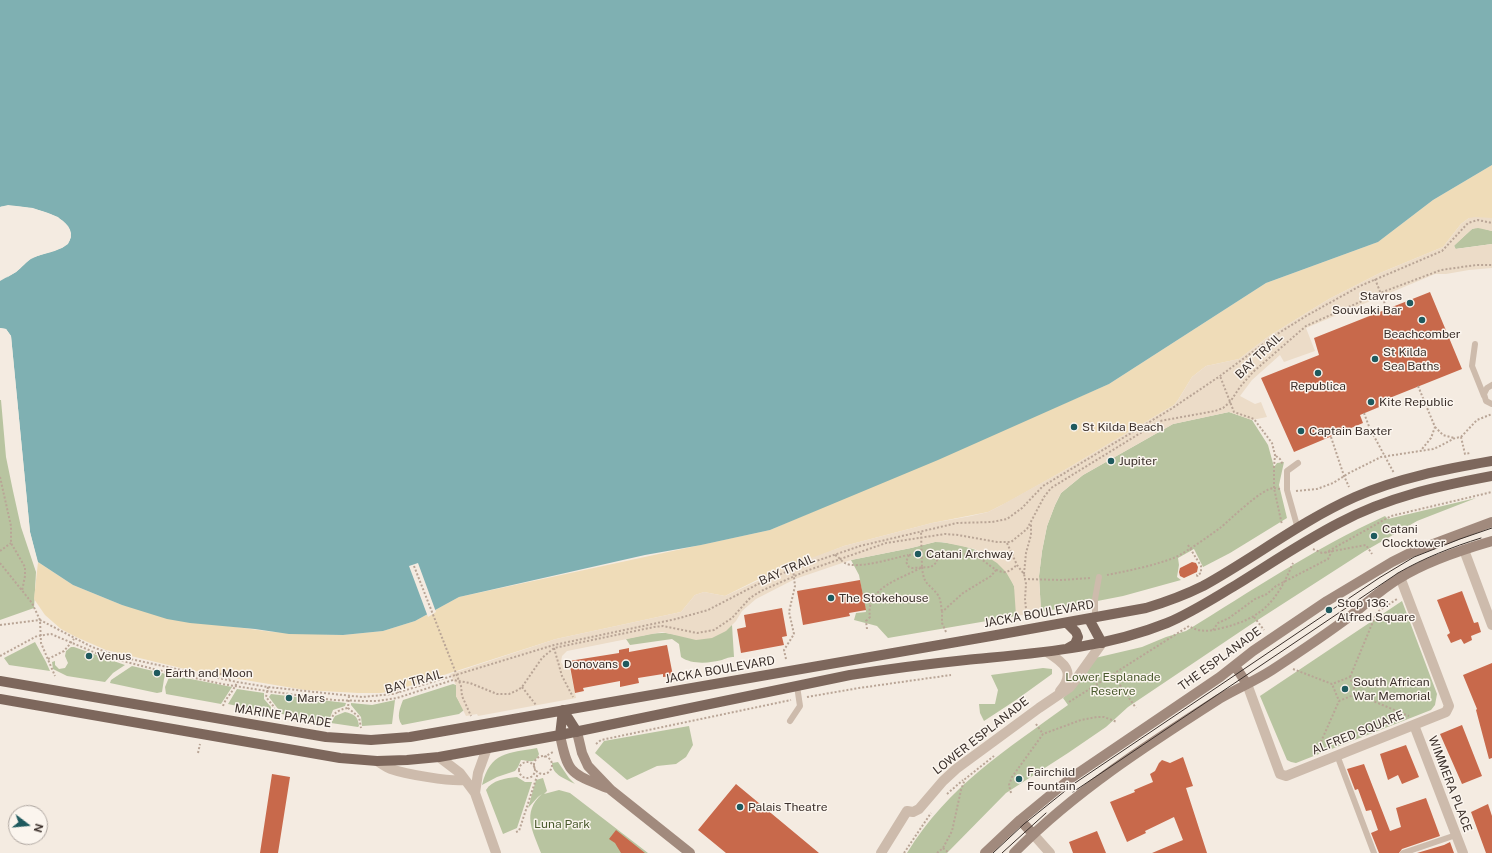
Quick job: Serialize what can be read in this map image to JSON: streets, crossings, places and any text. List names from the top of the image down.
{
  "streets": {
    "main road": ["JACKA BOULEVARD", "MARINE PARADE"],
    "street": [
      "THE ESPLANADE",
      "ALFRED SQUARE",
      "LOWER ESPLANADE",
      "WIMMERA PLACE"
    ],
    "path": ["BAY TRAIL"]
  },
  "crossings": [
    ["JACKA BOULEVARD", "MARINE PARADE"],
    ["ALFRED SQUARE", "WIMMERA PLACE"]
  ],
  "parks": ["Lower Esplanade Reserve", "Luna Park"],
  "places": [
    "Stavros Souvlaki Bar",
    "Beachcomber",
    "St Kilda Sea Baths",
    "Republica",
    "Kite Republic",
    "St Kilda Beach",
    "Captain Baxter",
    "Jupiter",
    "Catani Clocktower",
    "Catani Archway",
    "The Stokehouse",
    "Stop 136: Alfred Square",
    "Venus",
    "Donovans",
    "Earth and Moon",
    "South African War Memorial",
    "Mars",
    "Fairchild Fountain",
    "Palais Theatre"
  ],
  "north": "right"
}
